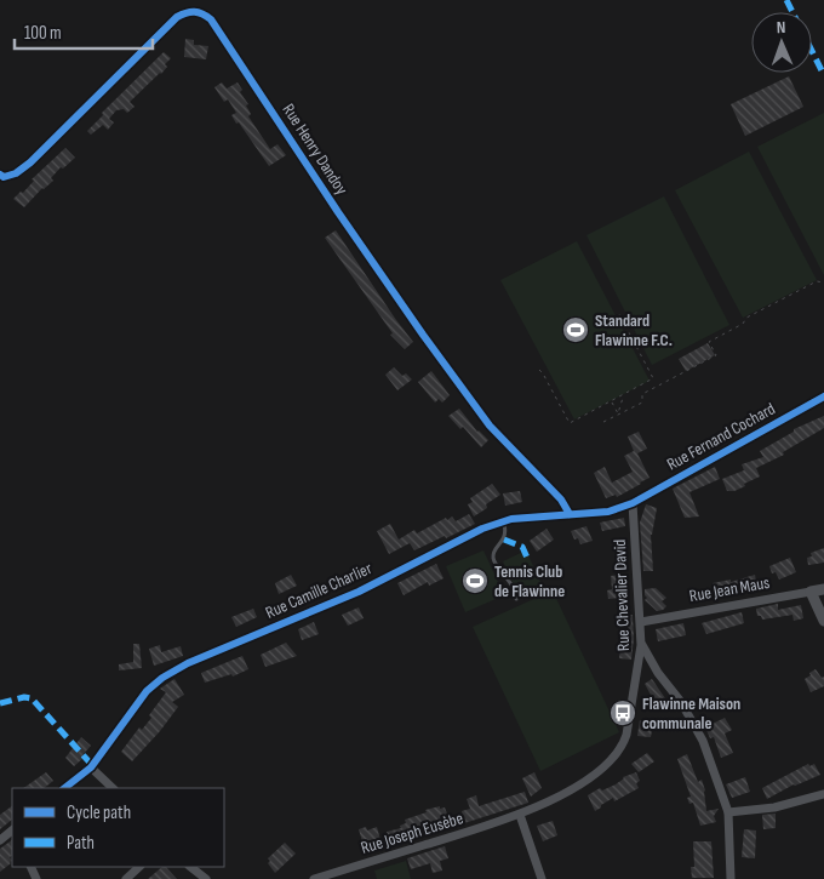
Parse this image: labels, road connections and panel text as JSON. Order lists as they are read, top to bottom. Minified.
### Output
{"streets":{"street":["Rue Henry Dandoy","Rue Fernand Cochard","Rue Jean Maus","Rue Camille Charlier","Rue Chevalier David","Rue Joseph Eusèbe"]},"crossings":[["Rue Henry Dandoy","Rue Camille Charlier"],["Rue Fernand Cochard","Rue Camille Charlier"],["Rue Fernand Cochard","Rue Chevalier David"],["Rue Jean Maus","Rue Chevalier David"],["Rue Camille Charlier","Rue Chevalier David"],["Rue Chevalier David","Rue Joseph Eusèbe"]],"places":{"sports":["Standard Flawinne F.C.","Tennis Club de Flawinne"],"bus stop":["Flawinne Maison communale"]},"legend":["Cycle path","Path"],"scale_bar":"100 m","north":"top"}
